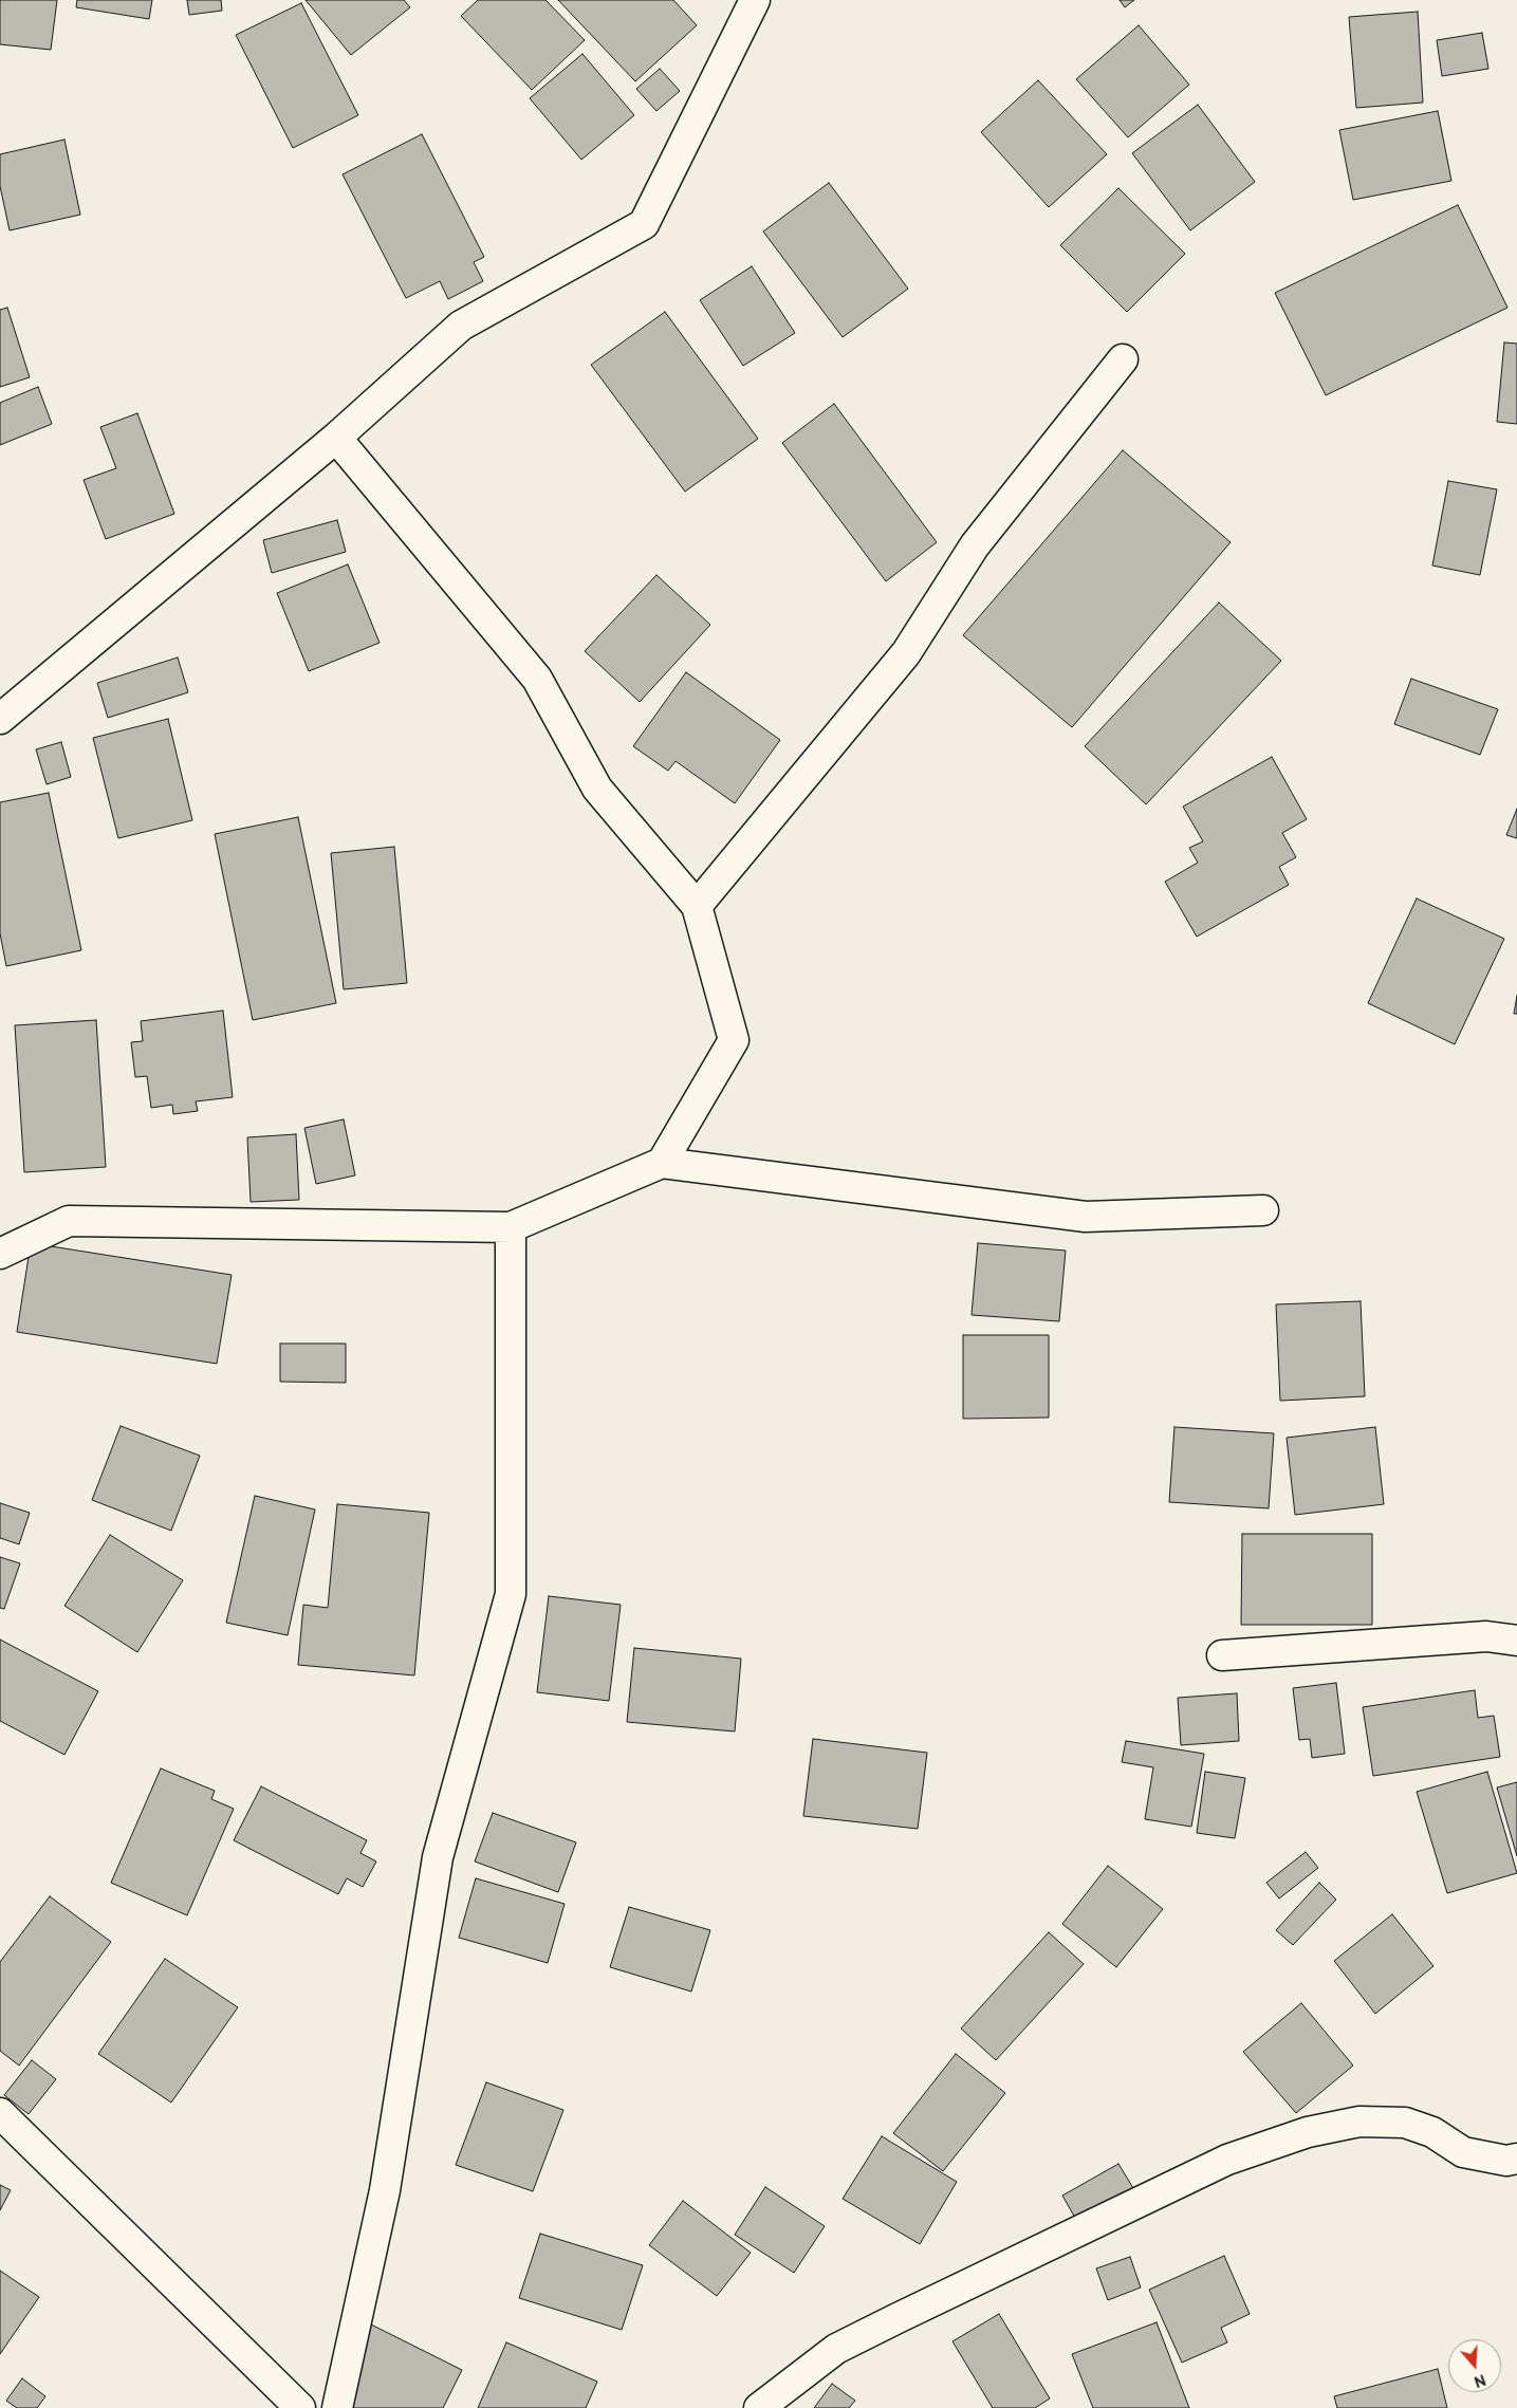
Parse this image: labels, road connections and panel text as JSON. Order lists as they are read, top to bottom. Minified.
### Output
{"north":"bottom"}
